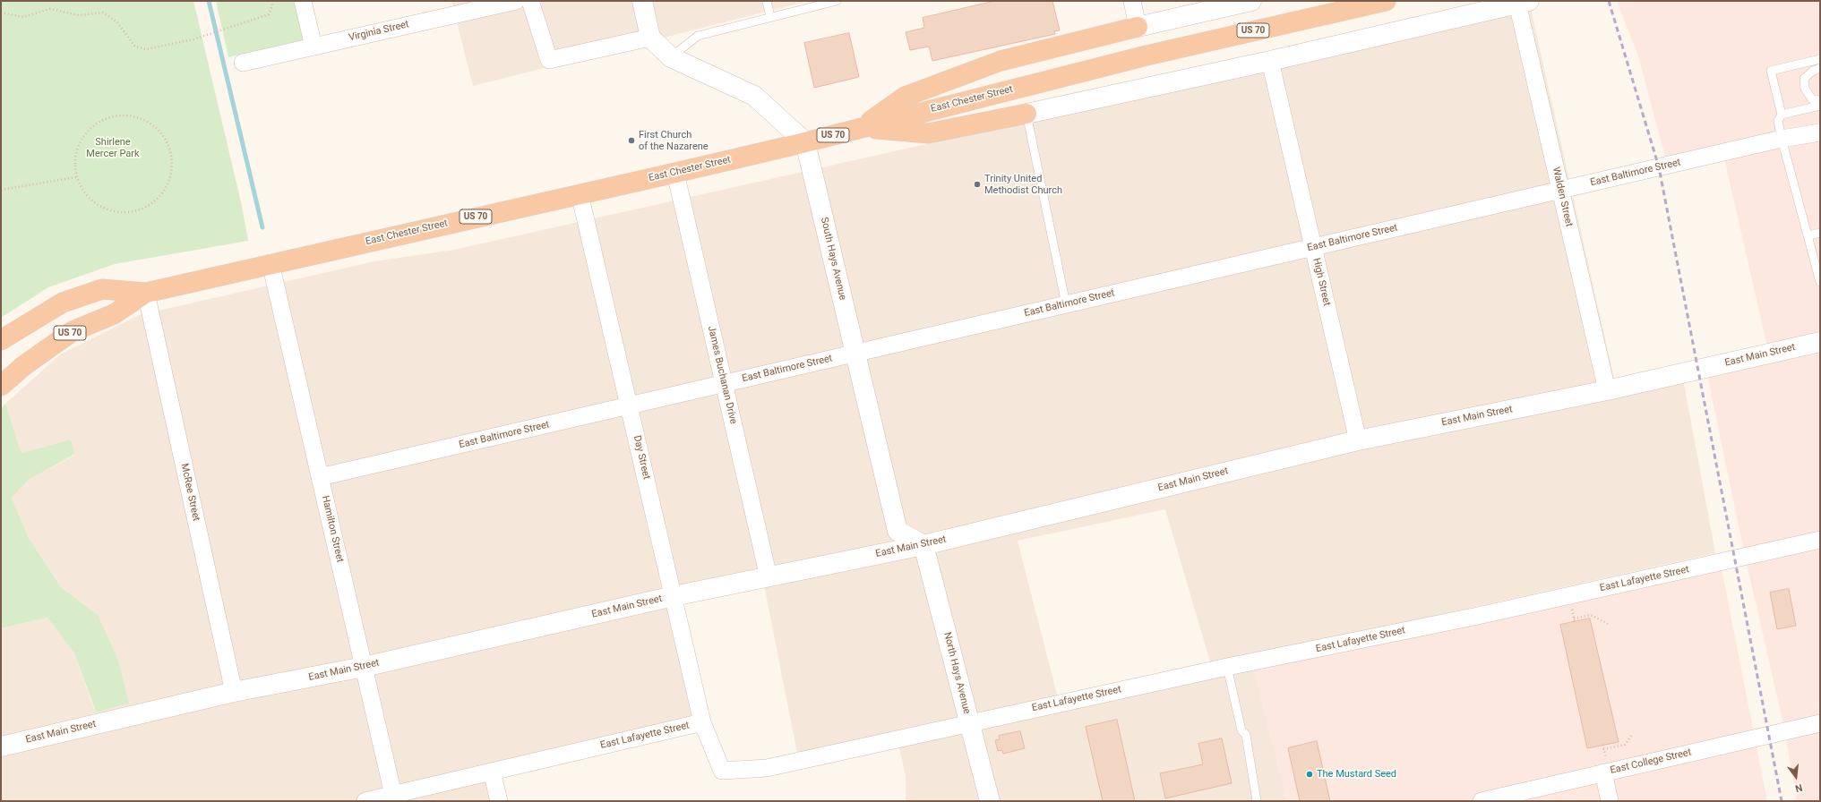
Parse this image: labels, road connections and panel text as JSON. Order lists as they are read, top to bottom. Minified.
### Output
{"streets":{"highway":["US 70","East Chester Street"],"main road":["South Hays Avenue","East Main Street","North Hays Avenue"],"street":["Virginia Street","East Baltimore Street","Walden Street","High Street","James Buchanan Drive","Day Street","McRee Street","Hamilton Street","East Lafayette Street","East College Street"]},"crossings":[["US 70","East Chester Street"],["US 70","McRee Street"],["East Chester Street","South Hays Avenue"],["East Chester Street","James Buchanan Drive"],["East Chester Street","Day Street"],["East Chester Street","McRee Street"],["East Chester Street","Hamilton Street"],["East Baltimore Street","Walden Street"],["East Baltimore Street","South Hays Avenue"],["East Baltimore Street","High Street"],["East Baltimore Street","James Buchanan Drive"],["East Baltimore Street","Day Street"],["East Baltimore Street","Hamilton Street"],["Walden Street","East Main Street"],["South Hays Avenue","East Main Street"],["South Hays Avenue","North Hays Avenue"],["High Street","East Main Street"],["East Main Street","James Buchanan Drive"],["East Main Street","Day Street"],["East Main Street","McRee Street"],["East Main Street","Hamilton Street"],["East Main Street","North Hays Avenue"],["Day Street","East Lafayette Street"],["Hamilton Street","East Lafayette Street"],["East Lafayette Street","North Hays Avenue"]],"parks":["Shirlene Mercer Park"],"places":["First Church of the Nazarene","Trinity United Methodist Church","The Mustard Seed"],"north":"bottom"}
